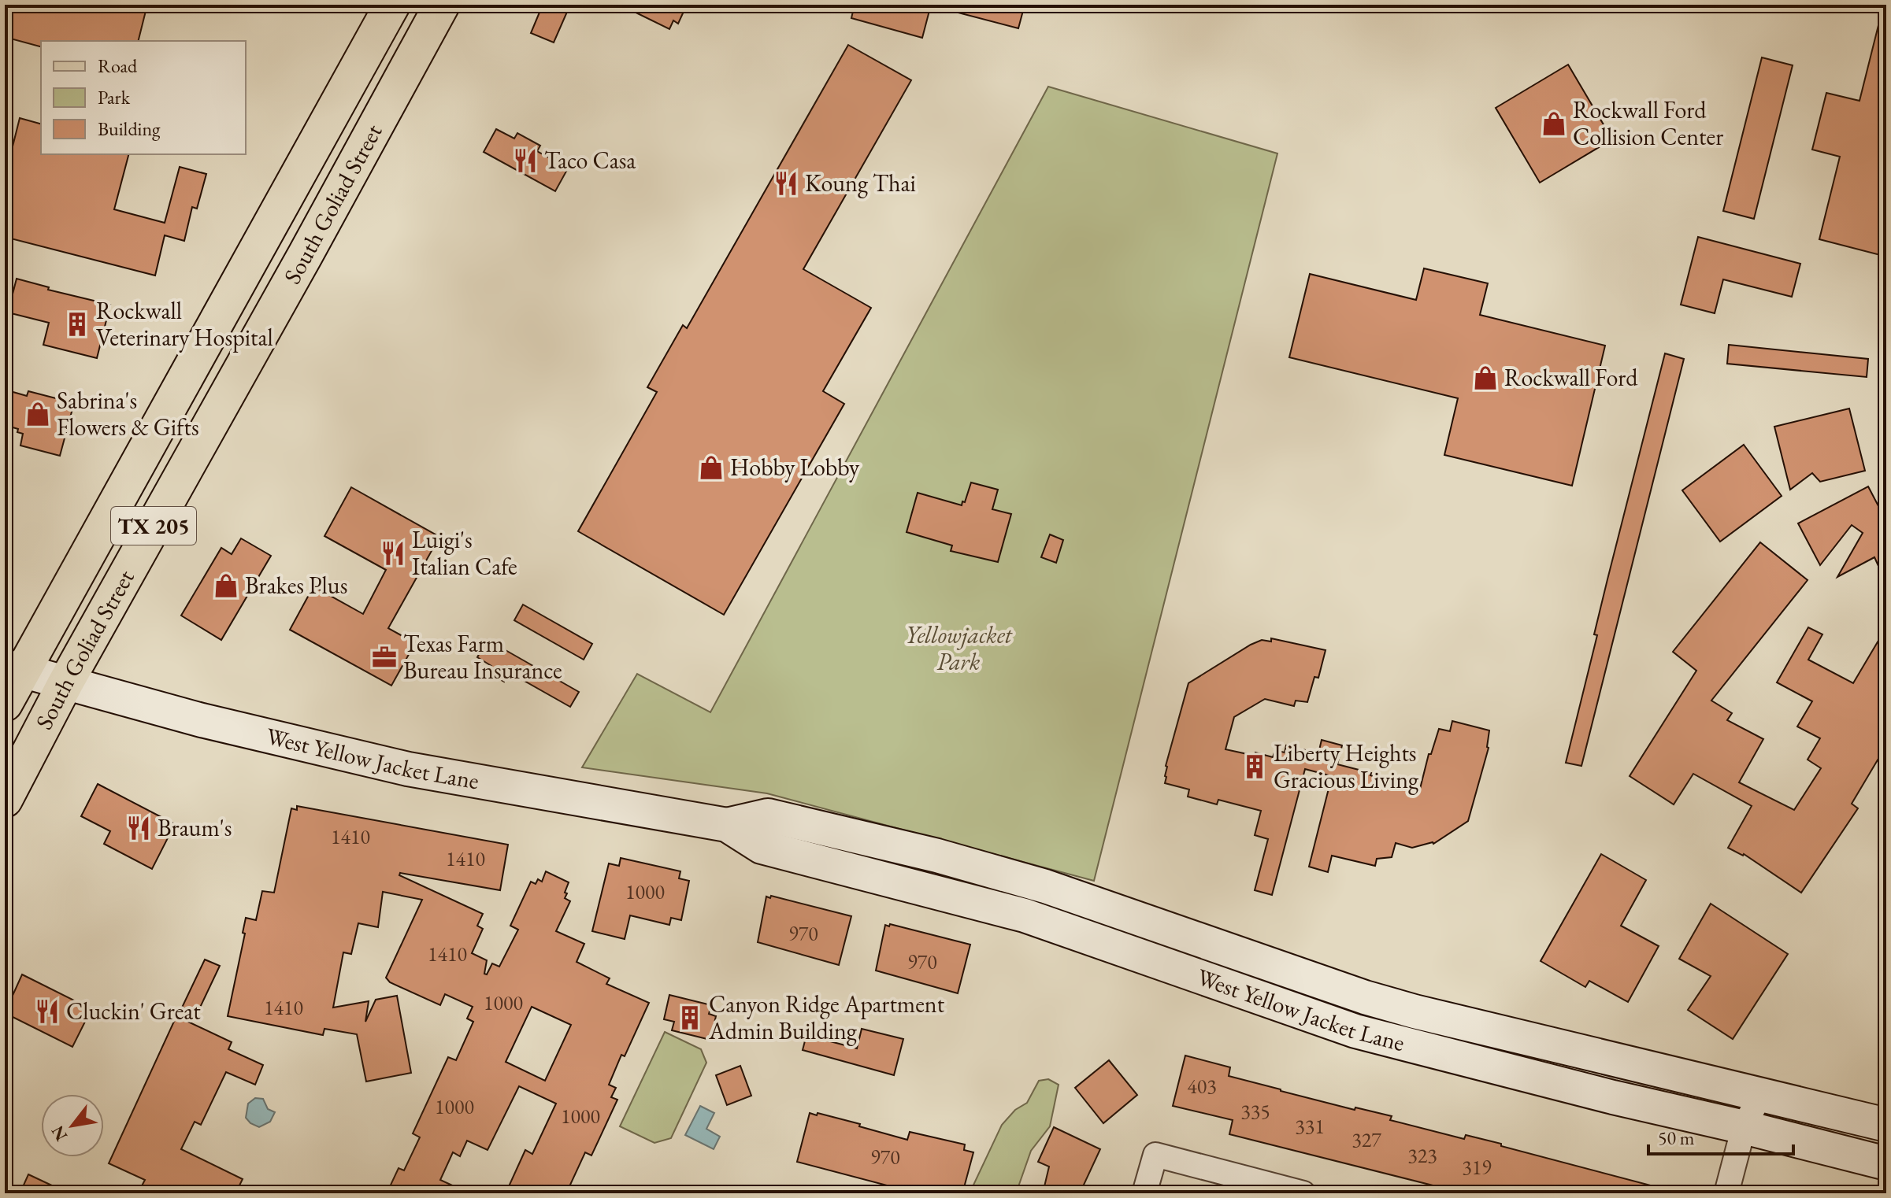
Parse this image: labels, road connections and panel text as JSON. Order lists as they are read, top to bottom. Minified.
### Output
{"streets":{"main road":["South Goliad Street","TX 205"],"street":["West Yellow Jacket Lane"]},"crossings":[["South Goliad Street","West Yellow Jacket Lane"]],"parks":["Yellowjacket Park"],"places":{"shop":["Rockwall Ford Collision Center","Rockwall Ford","Sabrina's Flowers & Gifts","Hobby Lobby","Brakes Plus"],"restaurant":["Taco Casa","Koung Thai","Luigi's Italian Cafe","Braum's","Cluckin' Great"],"building":["Rockwall Veterinary Hospital","Liberty Heights Gracious Living","Canyon Ridge Apartment Admin Building"],"office":["Texas Farm Bureau Insurance"]},"house_numbers":["1410","1410","1000","970","1410","970","1000","1410","403","1000","335","1000","331","327","323","970","319"],"legend":["Road","Park","Building"],"scale_bar":"50 m","north":"bottom left"}
